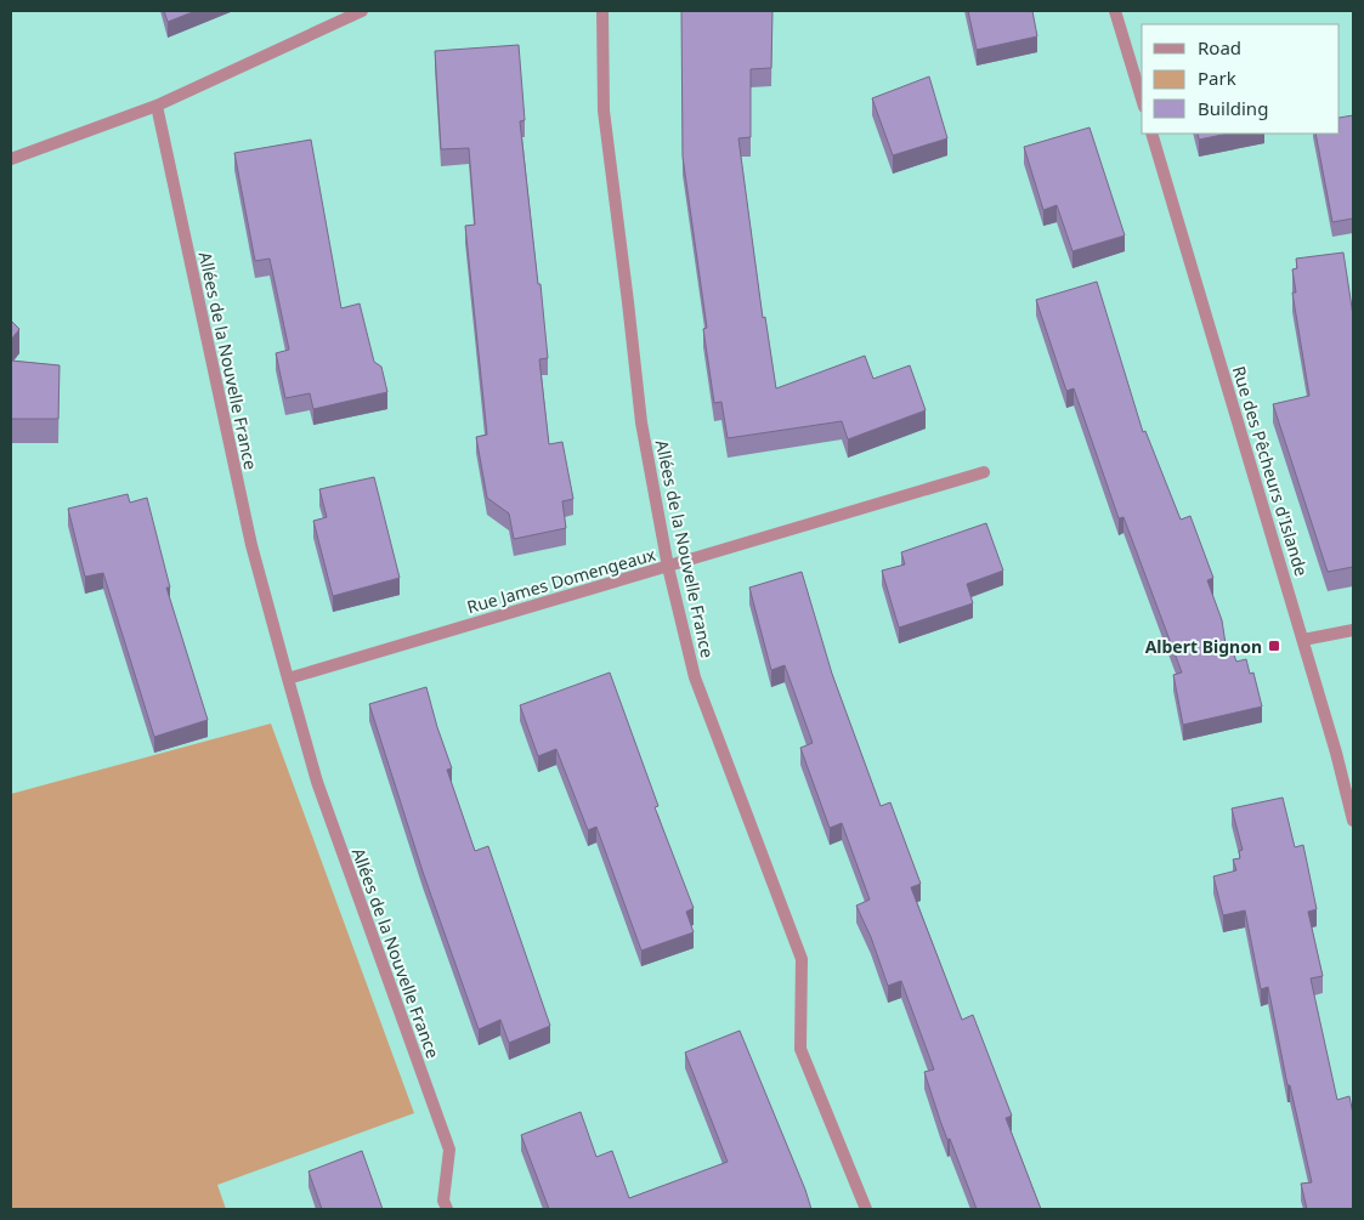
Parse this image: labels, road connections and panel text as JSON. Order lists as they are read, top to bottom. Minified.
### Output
{"streets":{"street":["Allées de la Nouvelle France","Rue des Pêcheurs d'Islande","Rue James Domengeaux"]},"crossings":[["Allées de la Nouvelle France","Rue James Domengeaux"]],"places":{"transit":["Albert Bignon"]},"legend":["Road","Park","Building"]}
